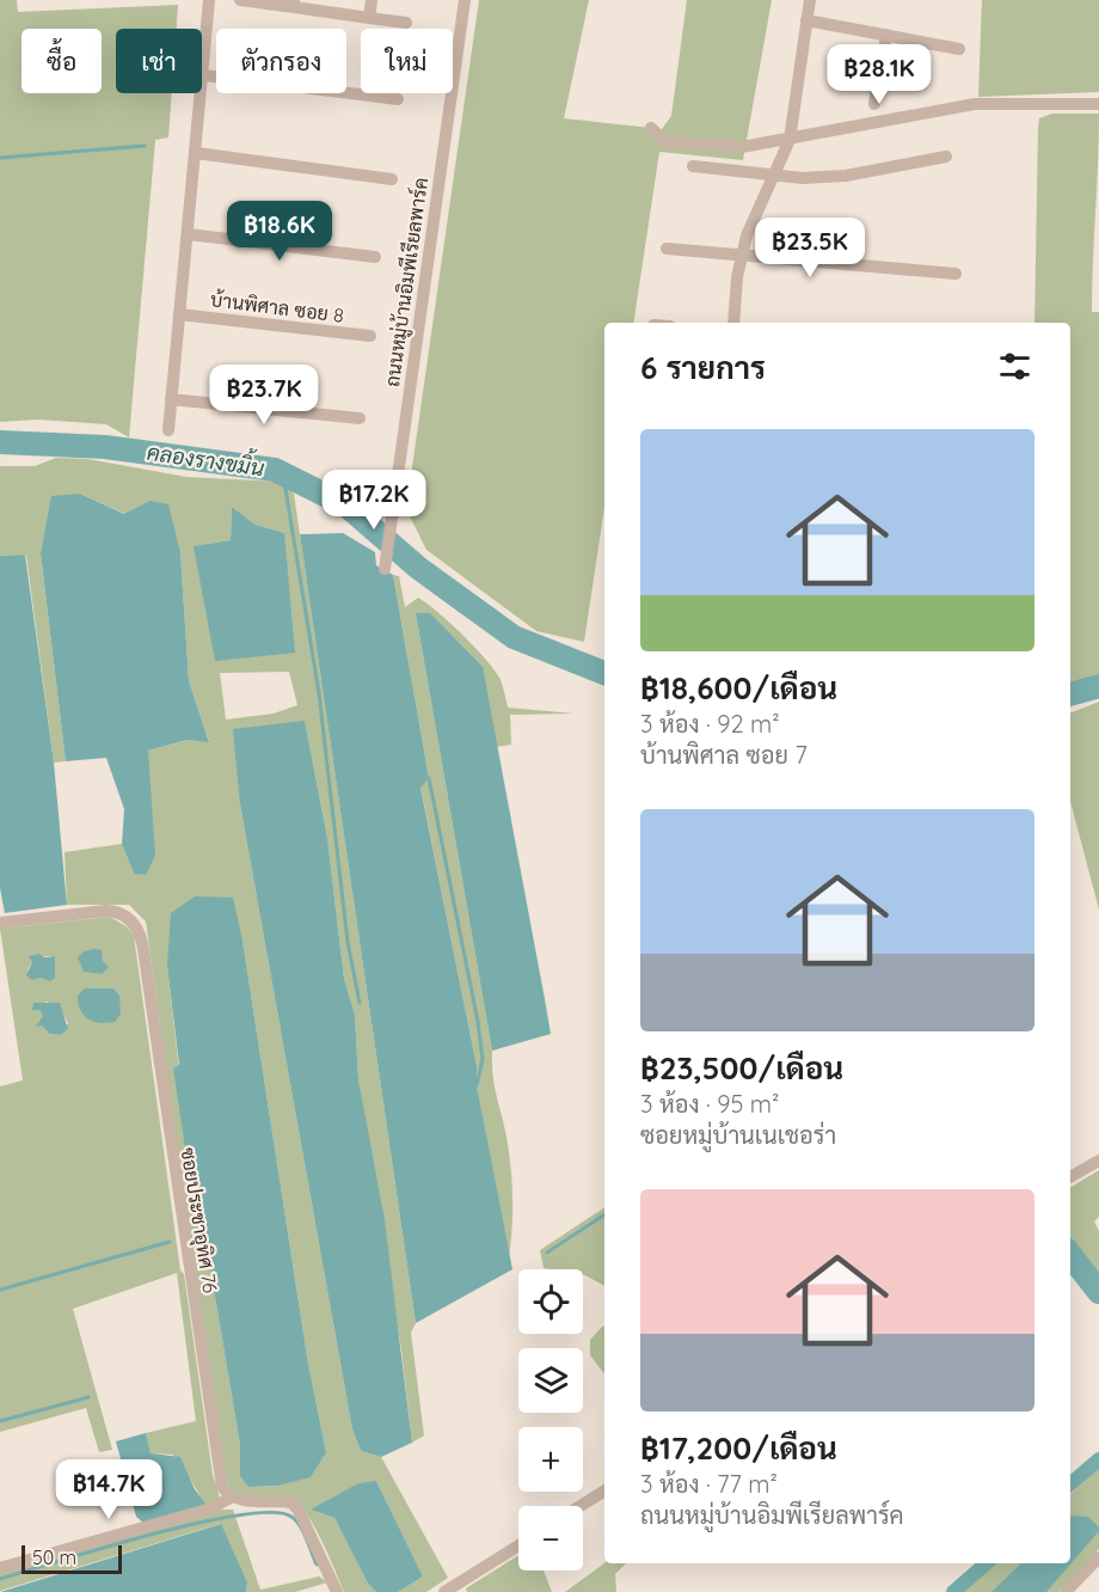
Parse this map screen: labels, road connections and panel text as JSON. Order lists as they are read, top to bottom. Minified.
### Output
{"streets":{"street":["ถนนหมู่บ้านอิมพีเรียลพาร์ค","บ้านพิศาล ซอย 8","ซอยประชาอุทิศ 76"]},"water":["คลองรางขมิ้น"],"scale_bar":"50 m","page":{"chip":["ซื้อ","เช่า","ตัวกรอง","ใหม่"],"price":["฿28.1K","฿18.6K","฿23.5K","฿23.7K","฿17.2K","฿14.7K"],"heading":"6 รายการ","list":[{"name":"฿18,600/เดือน","note":"3 ห้อง · 92 m² · บ้านพิศาล ซอย 7"},{"name":"฿23,500/เดือน","note":"3 ห้อง · 95 m² · ซอยหมู่บ้านเนเชอร่า"},{"name":"฿17,200/เดือน","note":"3 ห้อง · 77 m² · ถนนหมู่บ้านอิมพีเรียลพาร์ค"}],"map_buttons":["+","−"],"scale":"50 m"}}
